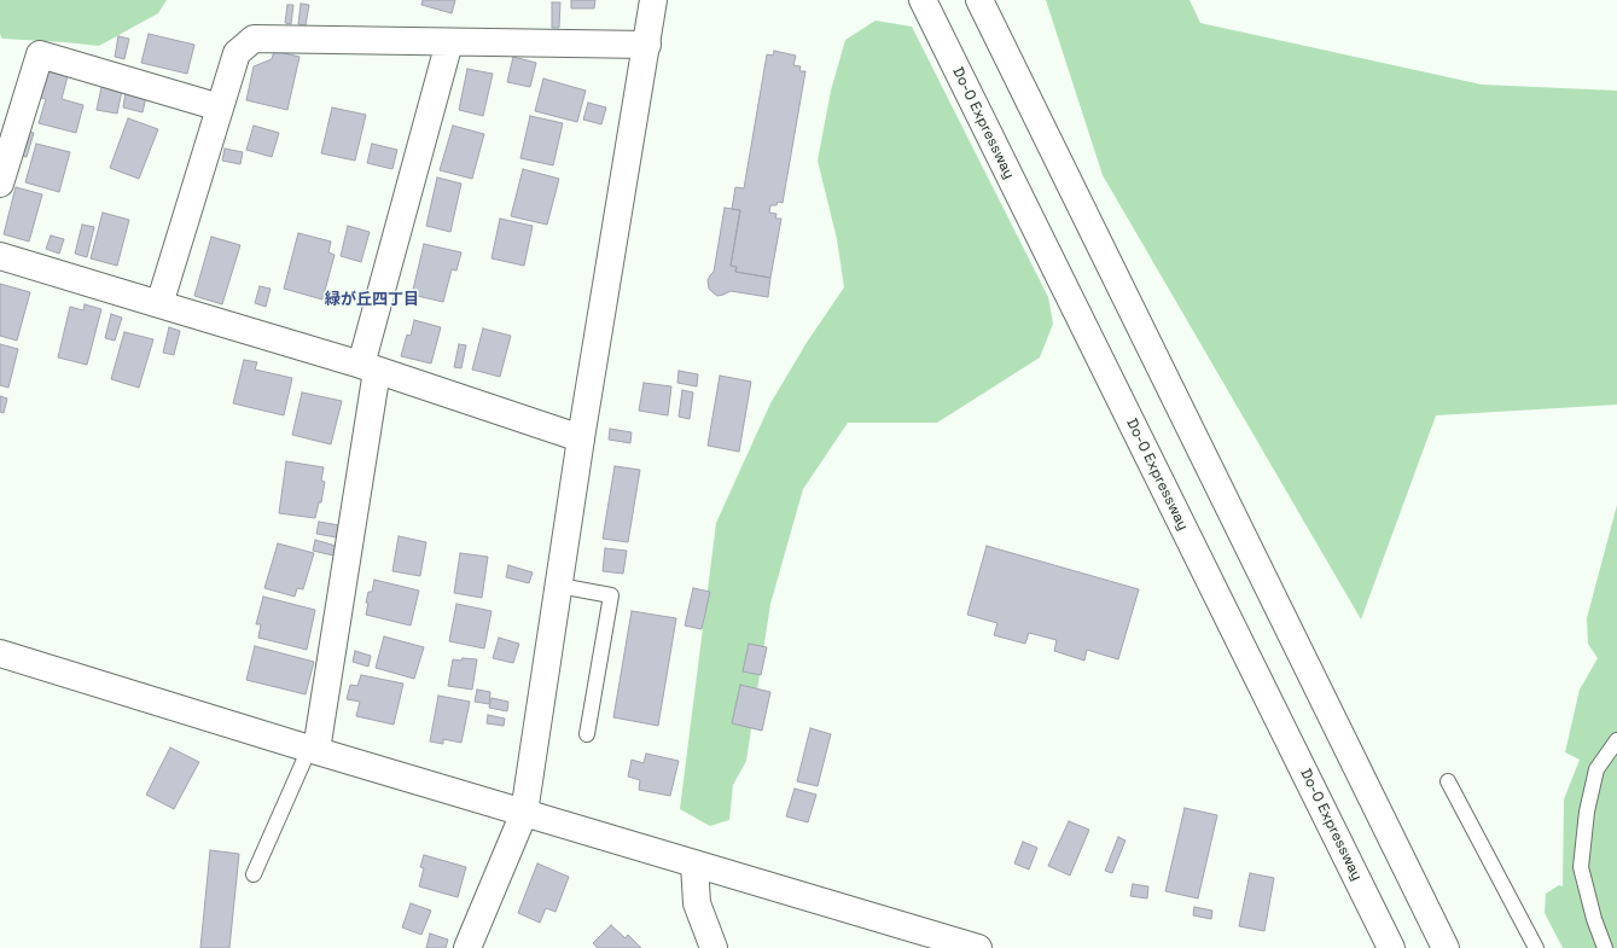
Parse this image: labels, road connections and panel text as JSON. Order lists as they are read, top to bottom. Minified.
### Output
{"streets":{"main road":["Do-O Expressway"]},"districts":["緑が丘四丁目"]}
